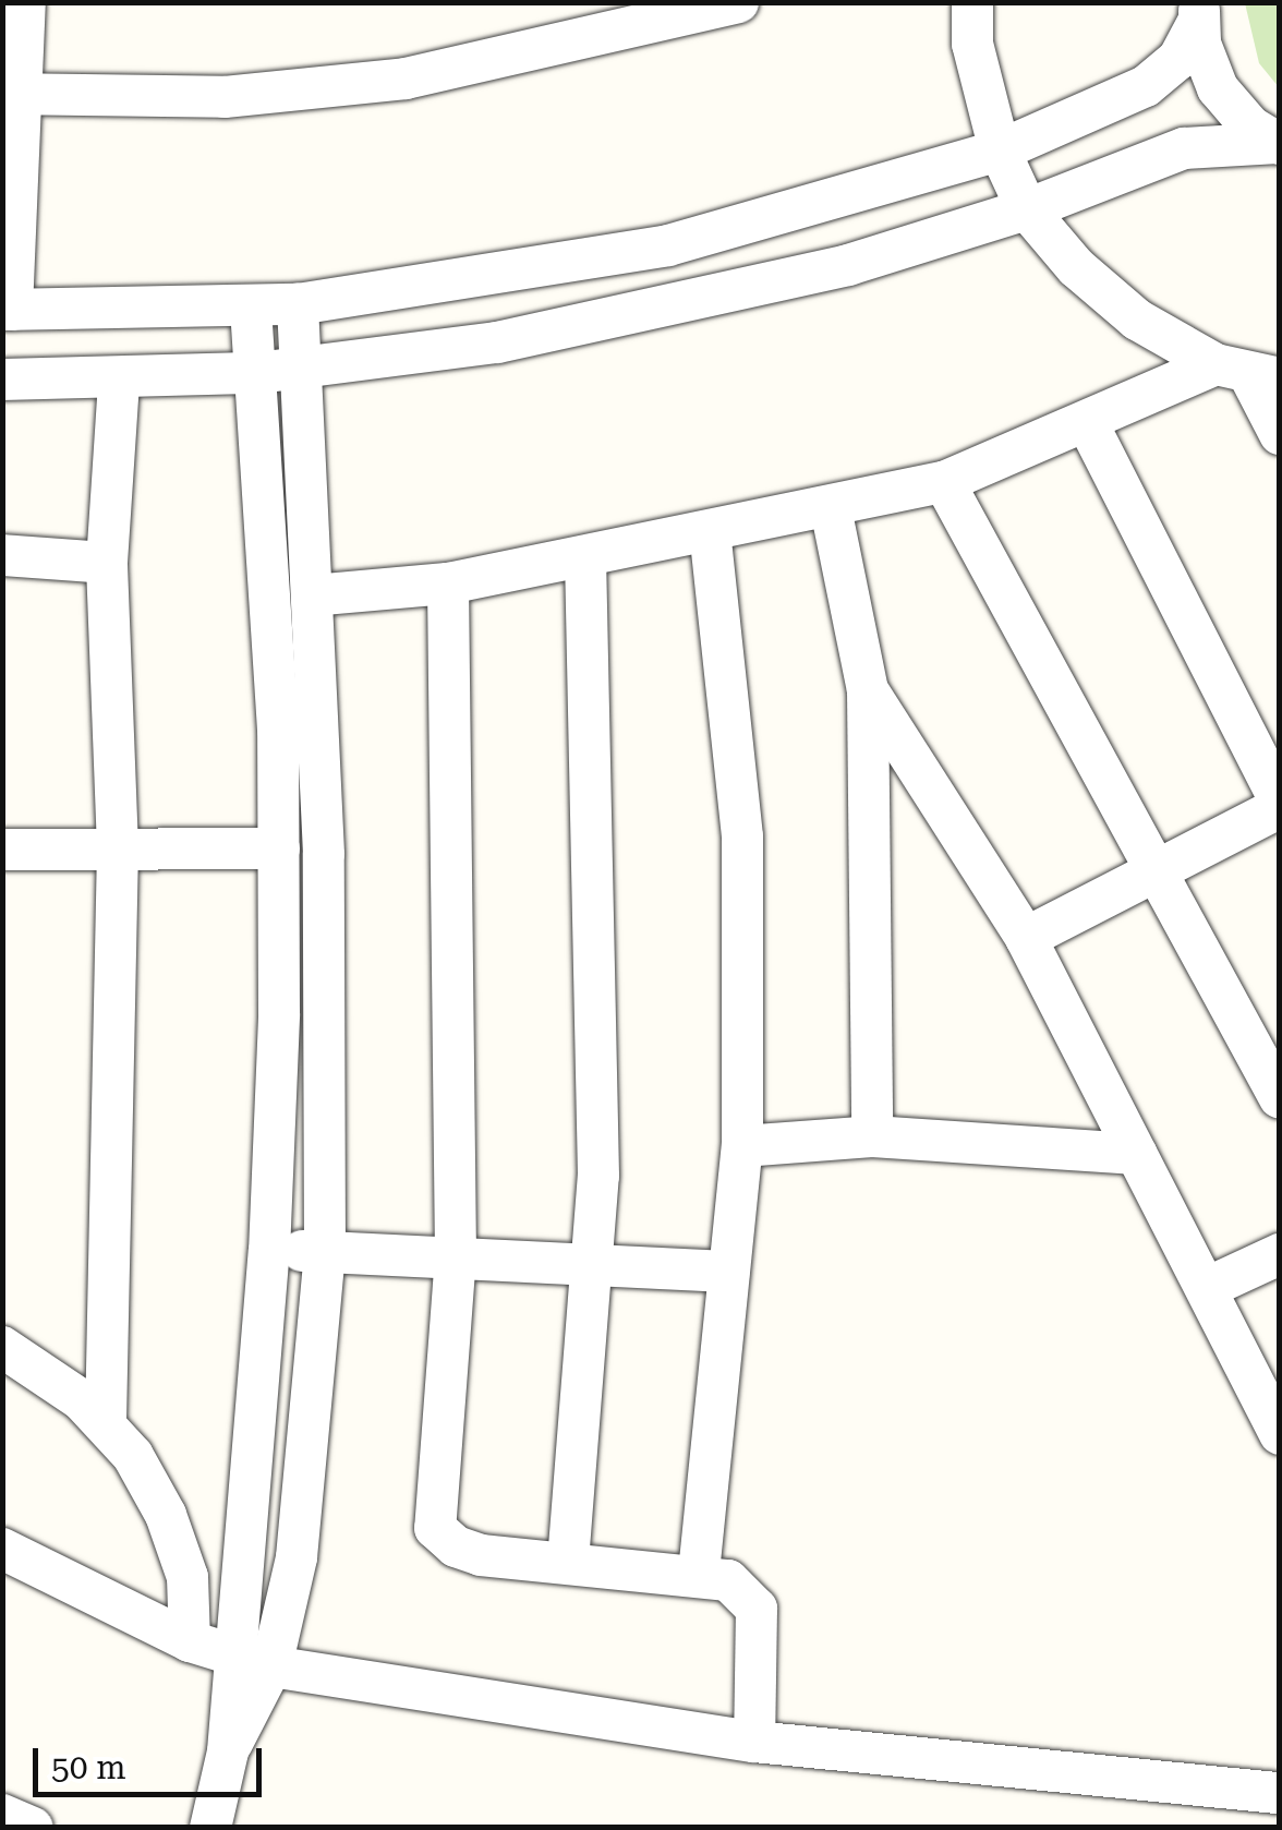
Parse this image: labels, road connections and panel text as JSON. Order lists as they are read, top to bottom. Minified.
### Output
{"scale_bar":"50 m"}
